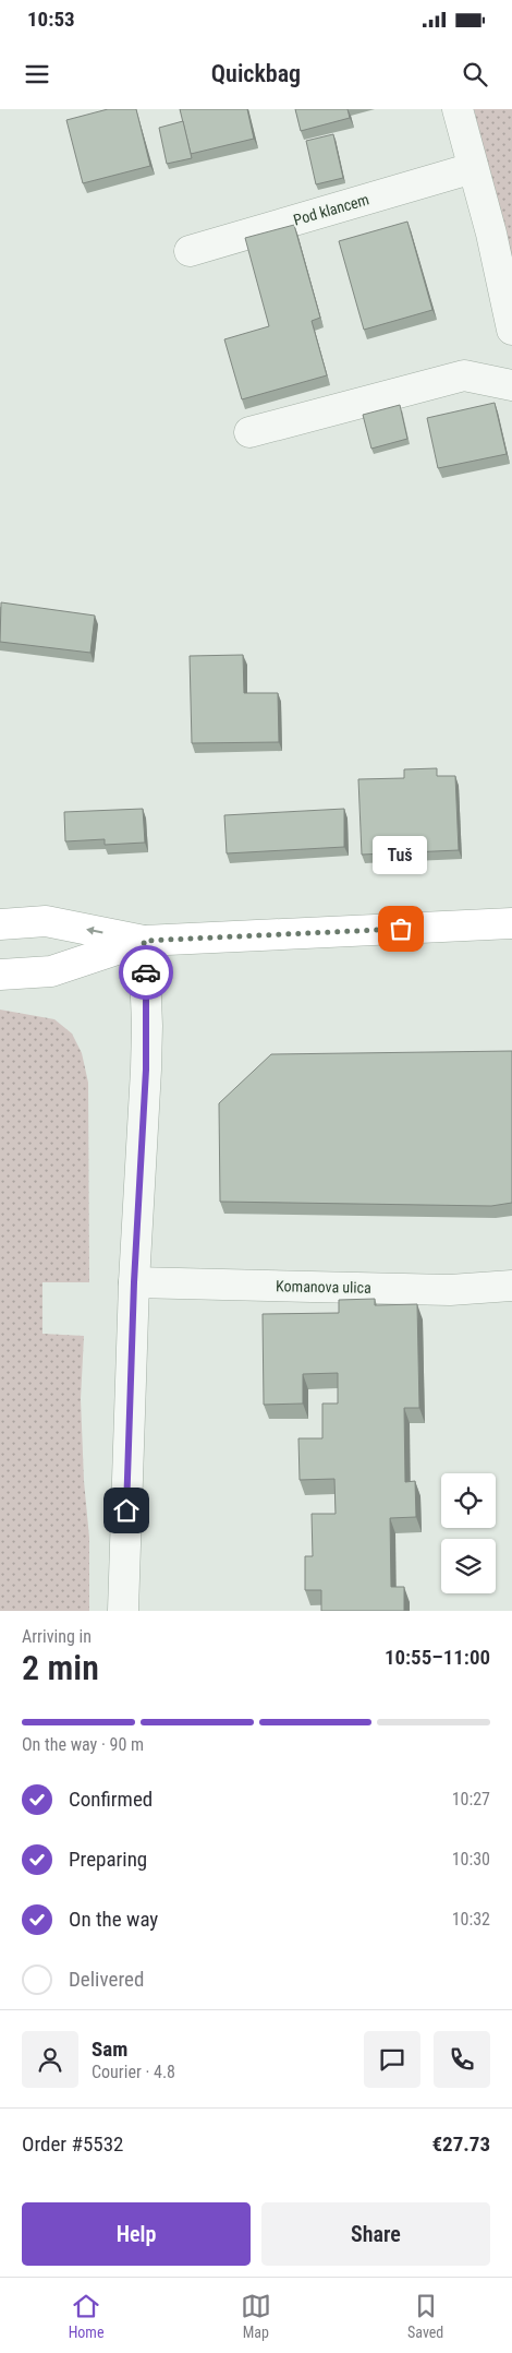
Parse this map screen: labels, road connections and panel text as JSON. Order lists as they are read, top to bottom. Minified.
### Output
{"streets":{"street":["Pod klancem","Komanova ulica"]},"places":["Tuš"],"page":{"status":"10:53","header":"Quickbag","bubble":"Tuš","heading":["2 min","Arriving in","10:55–11:00"],"panel":["Sam","Courier · 4.8","Order #5532","€27.73"],"bar":"On the way · 90 m","list":[["Confirmed","10:27"],["Preparing","10:30"],["On the way","10:32"],"Delivered"],"buttons":["Help","Share"],"tabs":["Home","Map","Saved"]}}
